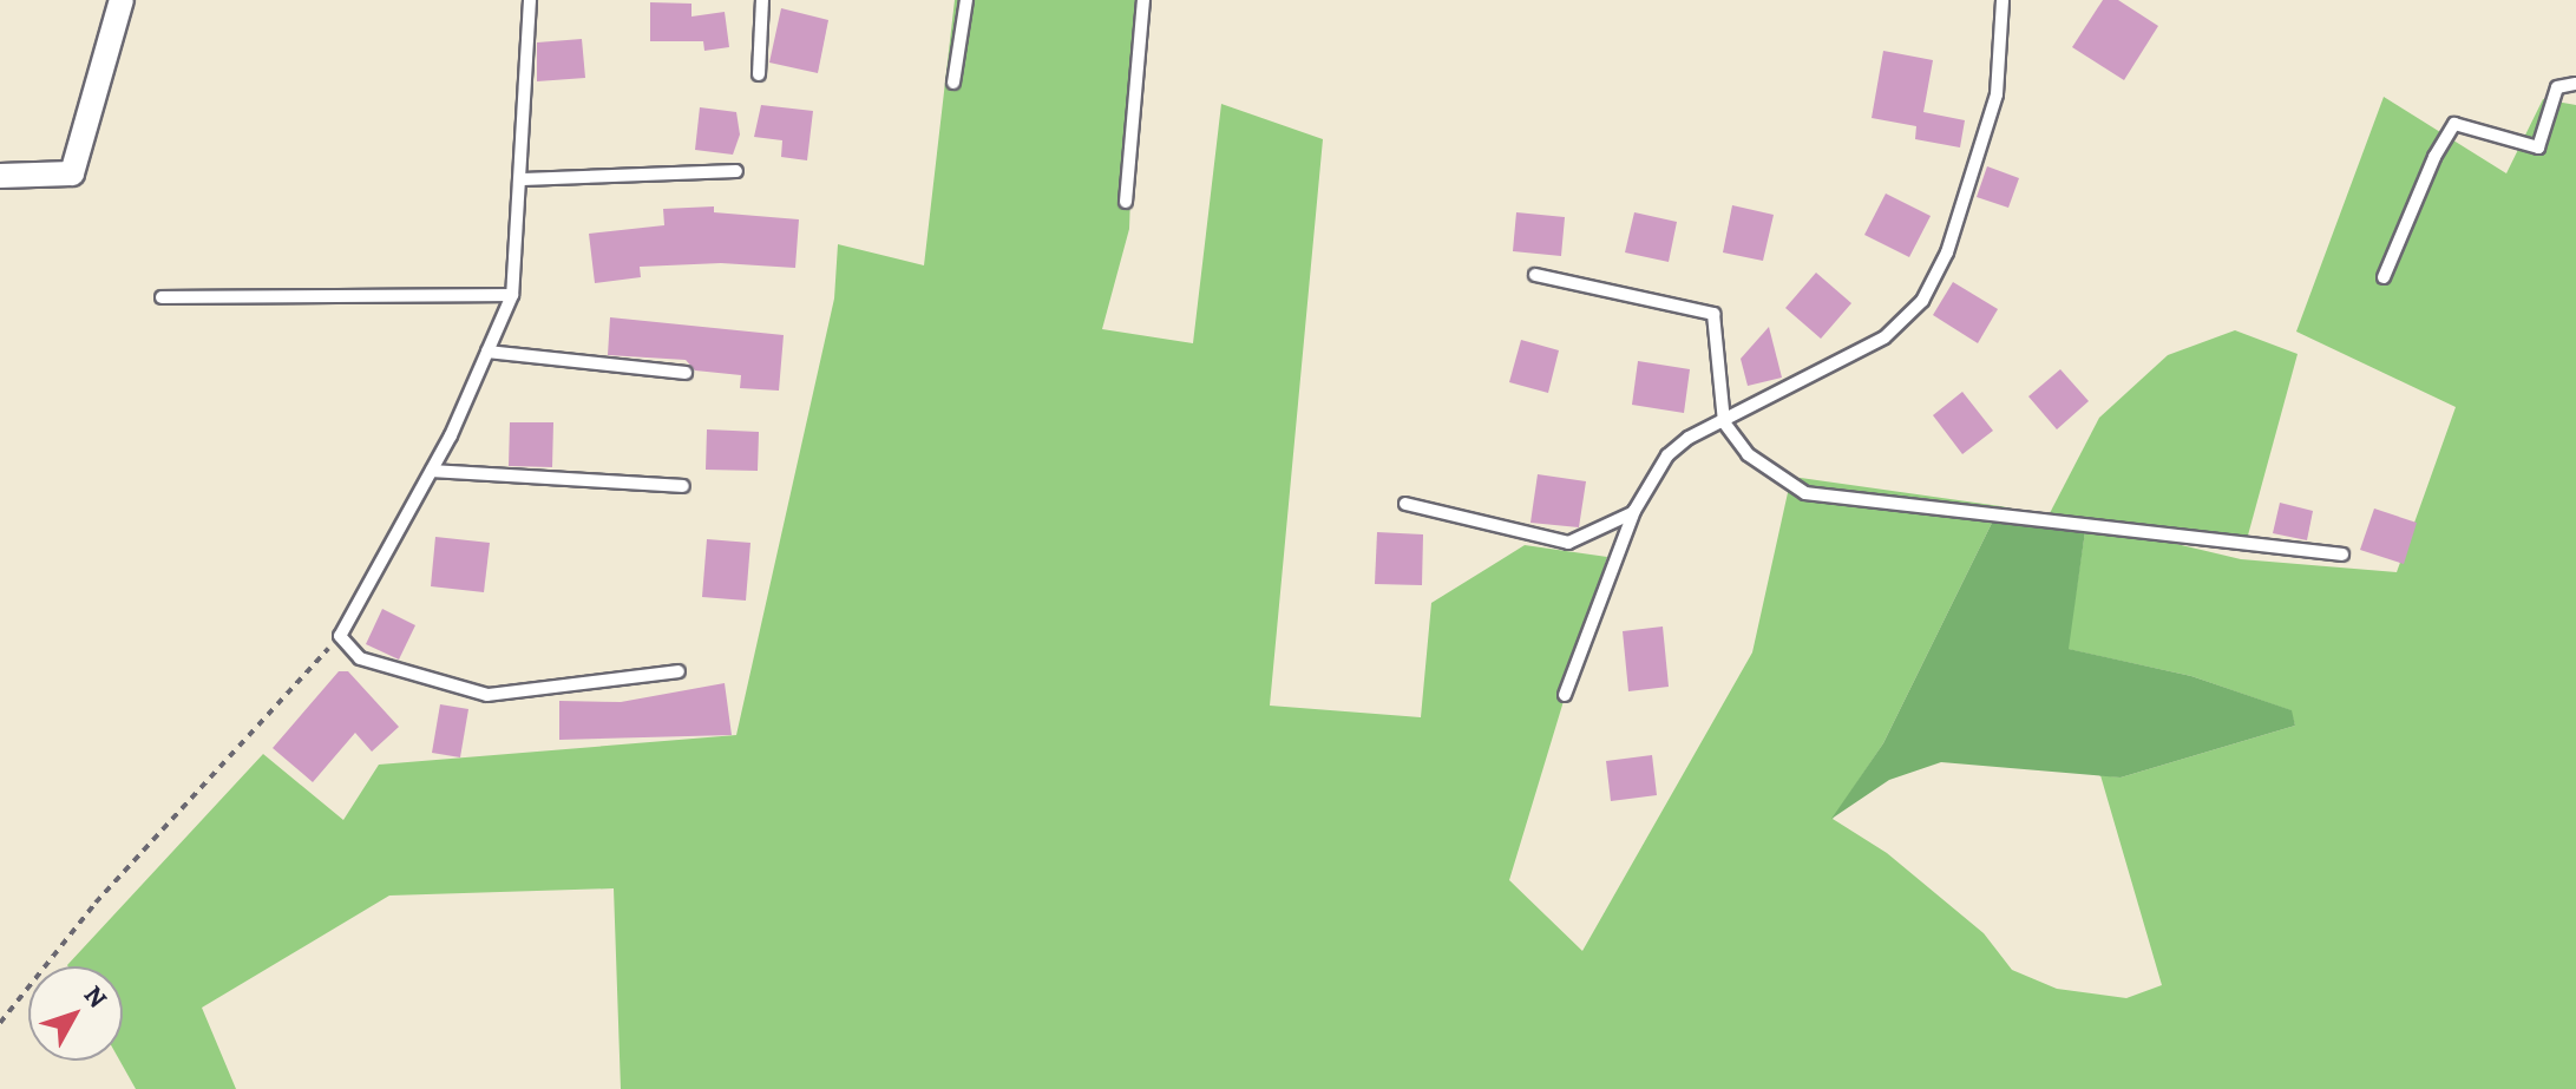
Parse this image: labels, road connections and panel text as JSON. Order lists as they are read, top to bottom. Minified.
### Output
{"north":"top right"}
